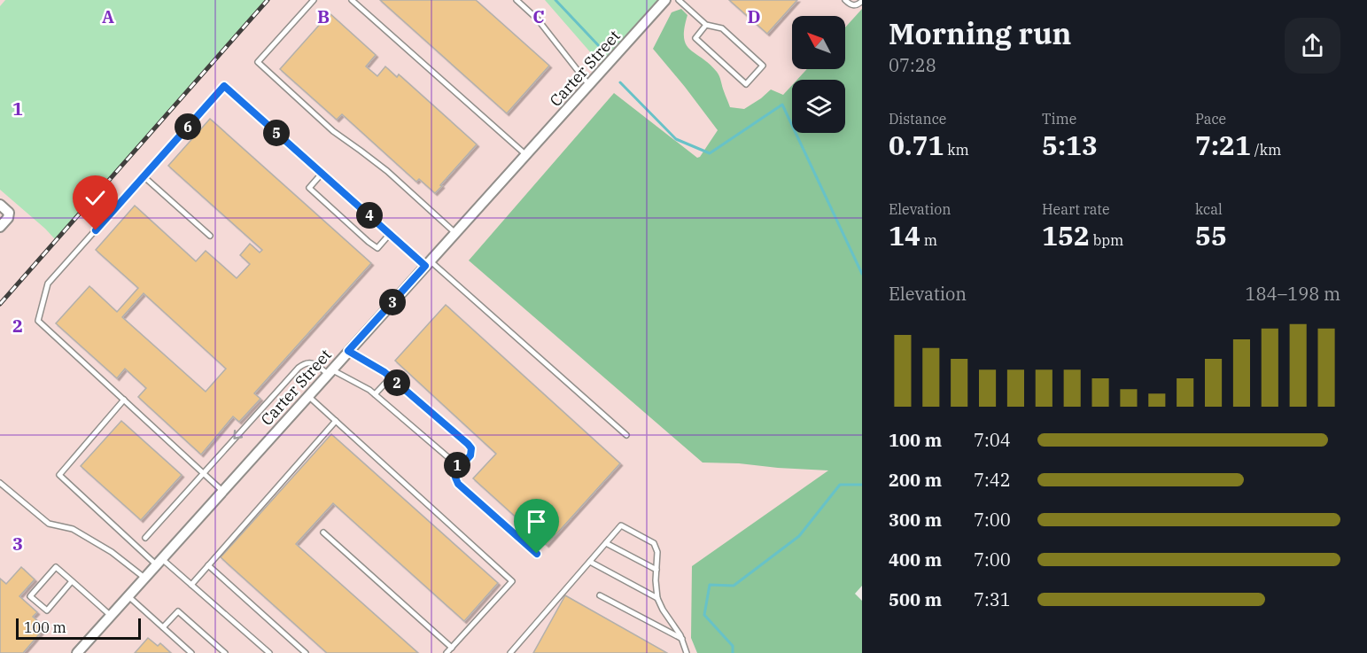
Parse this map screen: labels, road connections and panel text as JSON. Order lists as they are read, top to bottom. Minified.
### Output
{"streets":{"street":["Carter Street"]},"scale_bar":"100 m","north":"top left","page":{"heading":["Morning run","07:28"],"stats":[["Distance","0.71 km"],["Time","5:13"],["Pace","7:21 /km"],["Elevation","14 m"],["Heart rate","152 bpm"],["kcal","55"]],"pins":["6","5","4","3","2","1"],"chart":["Elevation","184–198 m"],"list":[{"name":"100 m","note":"7:04"},{"name":"200 m","note":"7:42"},{"name":"300 m","note":"7:00"},{"name":"400 m","note":"7:00"},{"name":"500 m","note":"7:31"}],"scale":"100 m"},"grid":{"columns":["A","B","C","D"],"rows":["1","2","3"]}}
